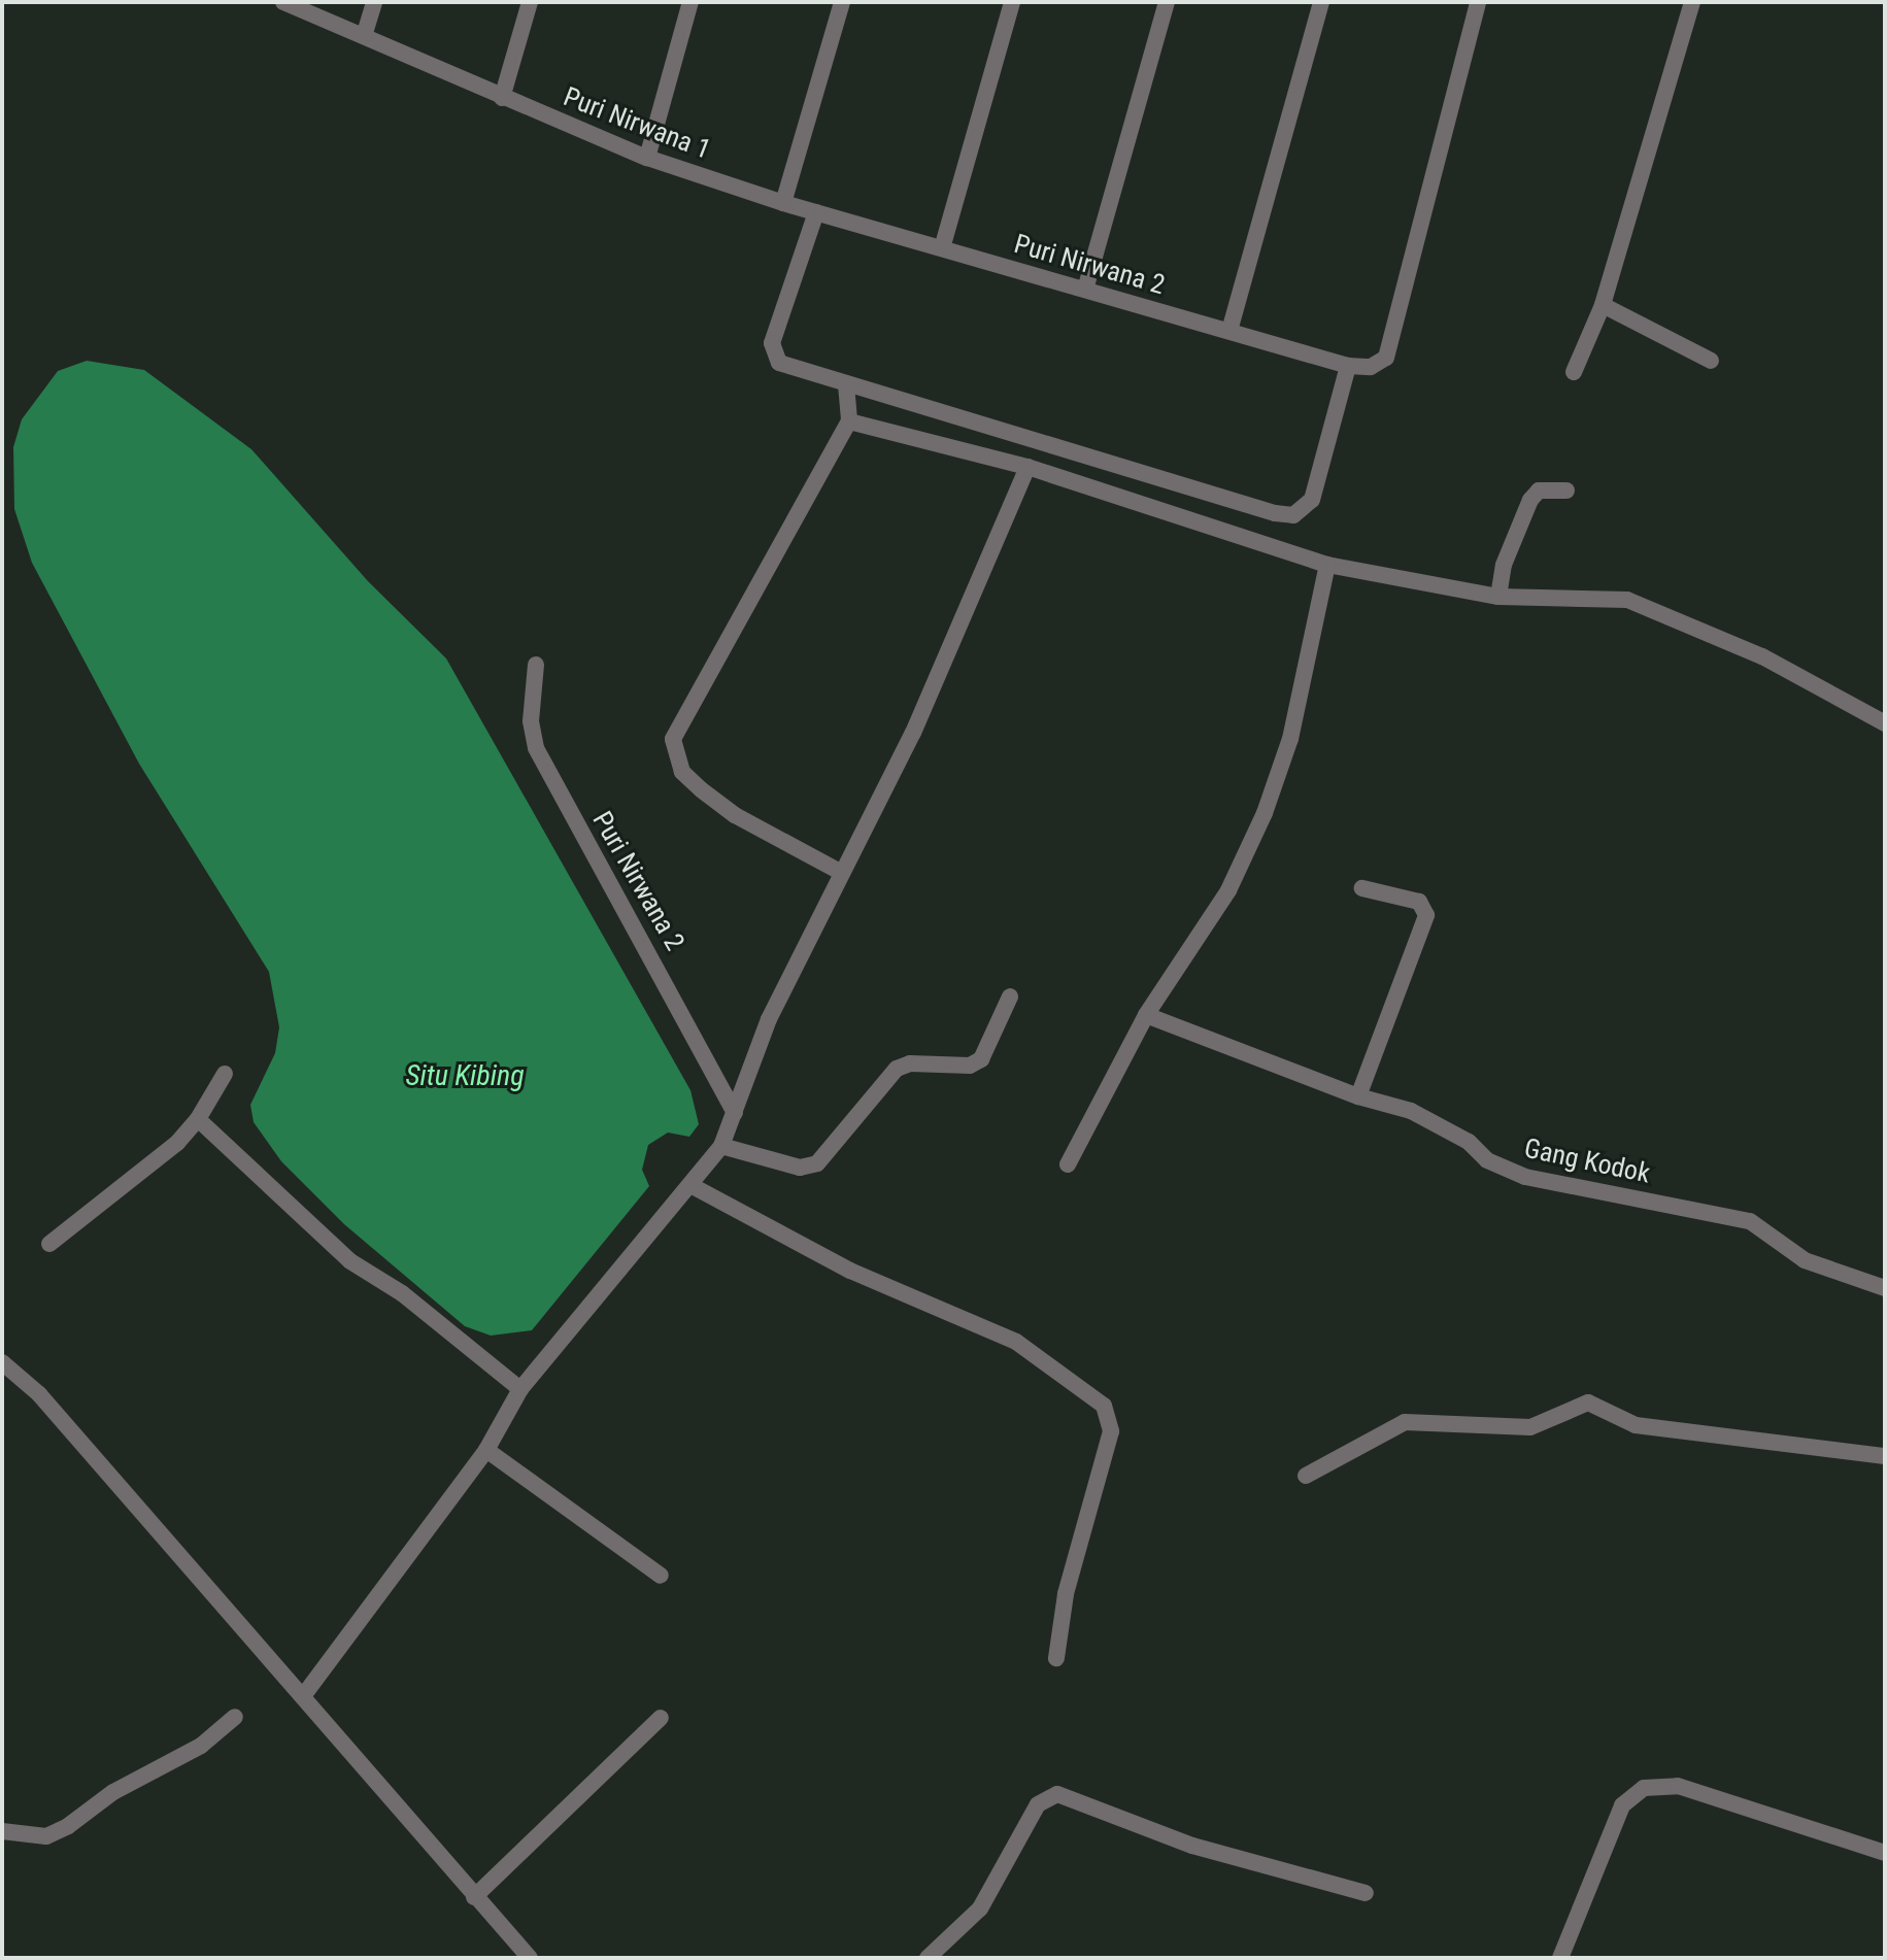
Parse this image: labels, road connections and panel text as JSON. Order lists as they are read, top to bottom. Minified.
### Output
{"streets":{"street":["Puri Nirwana 1","Puri Nirwana 2","Gang Kodok"]},"crossings":[["Puri Nirwana 1","Puri Nirwana 2"]],"water":["Situ Kibing"]}
